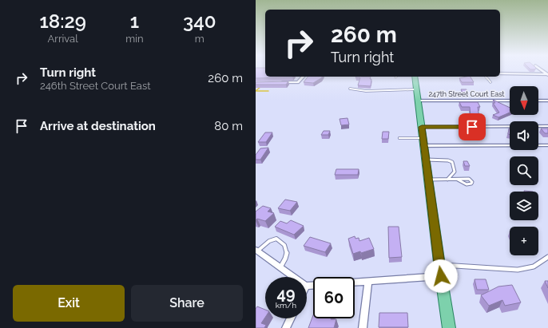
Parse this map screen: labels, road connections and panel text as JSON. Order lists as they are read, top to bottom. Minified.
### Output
{"streets":{"street":["247th Street Court East"]},"north":"bottom","page":{"eta":["18:29","Arrival","1","min","340","m"],"turn":["260 m","Turn right"],"list":[{"name":"Turn right","note":"246th Street Court East","value":"260 m"},{"name":"Arrive at destination","value":"80 m"}],"map_buttons":"+","speed":"49 km/h","limit":"60","buttons":["Exit","Share"]}}
